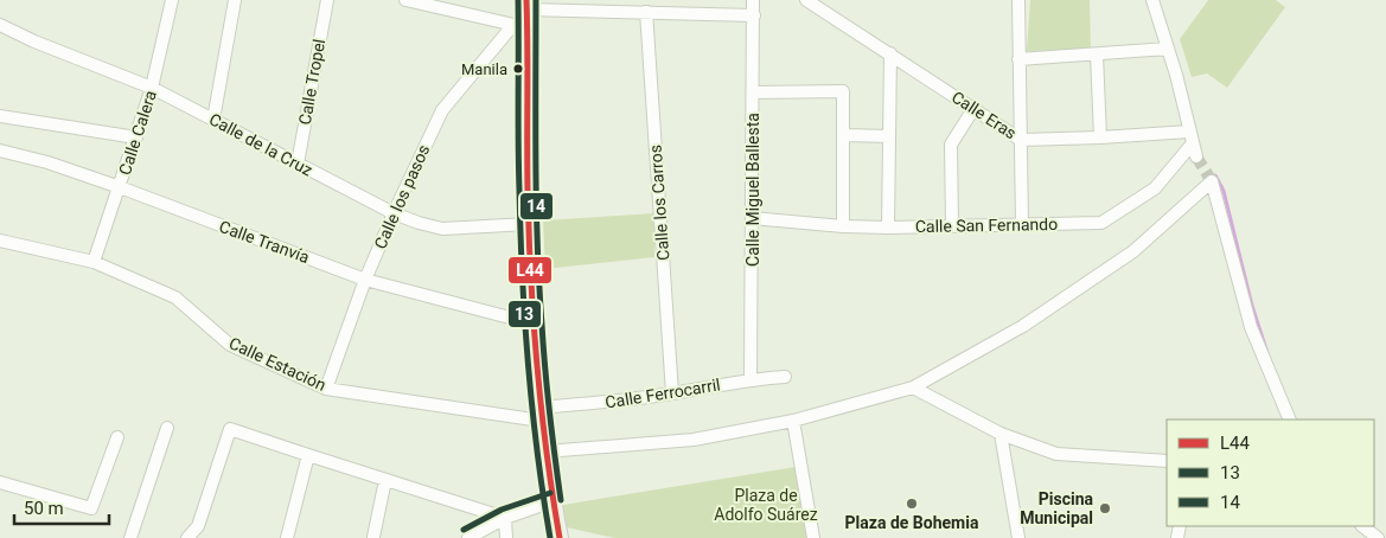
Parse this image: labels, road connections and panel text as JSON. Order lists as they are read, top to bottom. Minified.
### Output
{"streets":{"street":["Calle Tropel","Calle Eras","Calle Calera","Calle de la Cruz","Calle Miguel Ballesta","Calle los pasos","Calle los Carros","Calle San Fernando","Calle Tranvía","Calle Estación","Calle Ferrocarril"]},"crossings":[["Calle Tropel","Calle de la Cruz"],["Calle Eras","Calle San Fernando"],["Calle Calera","Calle de la Cruz"],["Calle Calera","Calle Tranvía"],["Calle Calera","Calle Estación"],["Calle de la Cruz","Calle los pasos"],["Calle Miguel Ballesta","Calle San Fernando"],["Calle Miguel Ballesta","Calle Ferrocarril"],["Calle los pasos","Calle Tranvía"],["Calle los pasos","Calle Estación"],["Calle los Carros","Calle Ferrocarril"],["Calle Estación","Calle Ferrocarril"]],"parks":["Plaza de Adolfo Suárez"],"places":["Manila","Plaza de Bohemia","Piscina Municipal"],"lines":["transit line L44","transit line 13","transit line 14"],"legend":["L44","13","14"],"scale_bar":"50 m"}
